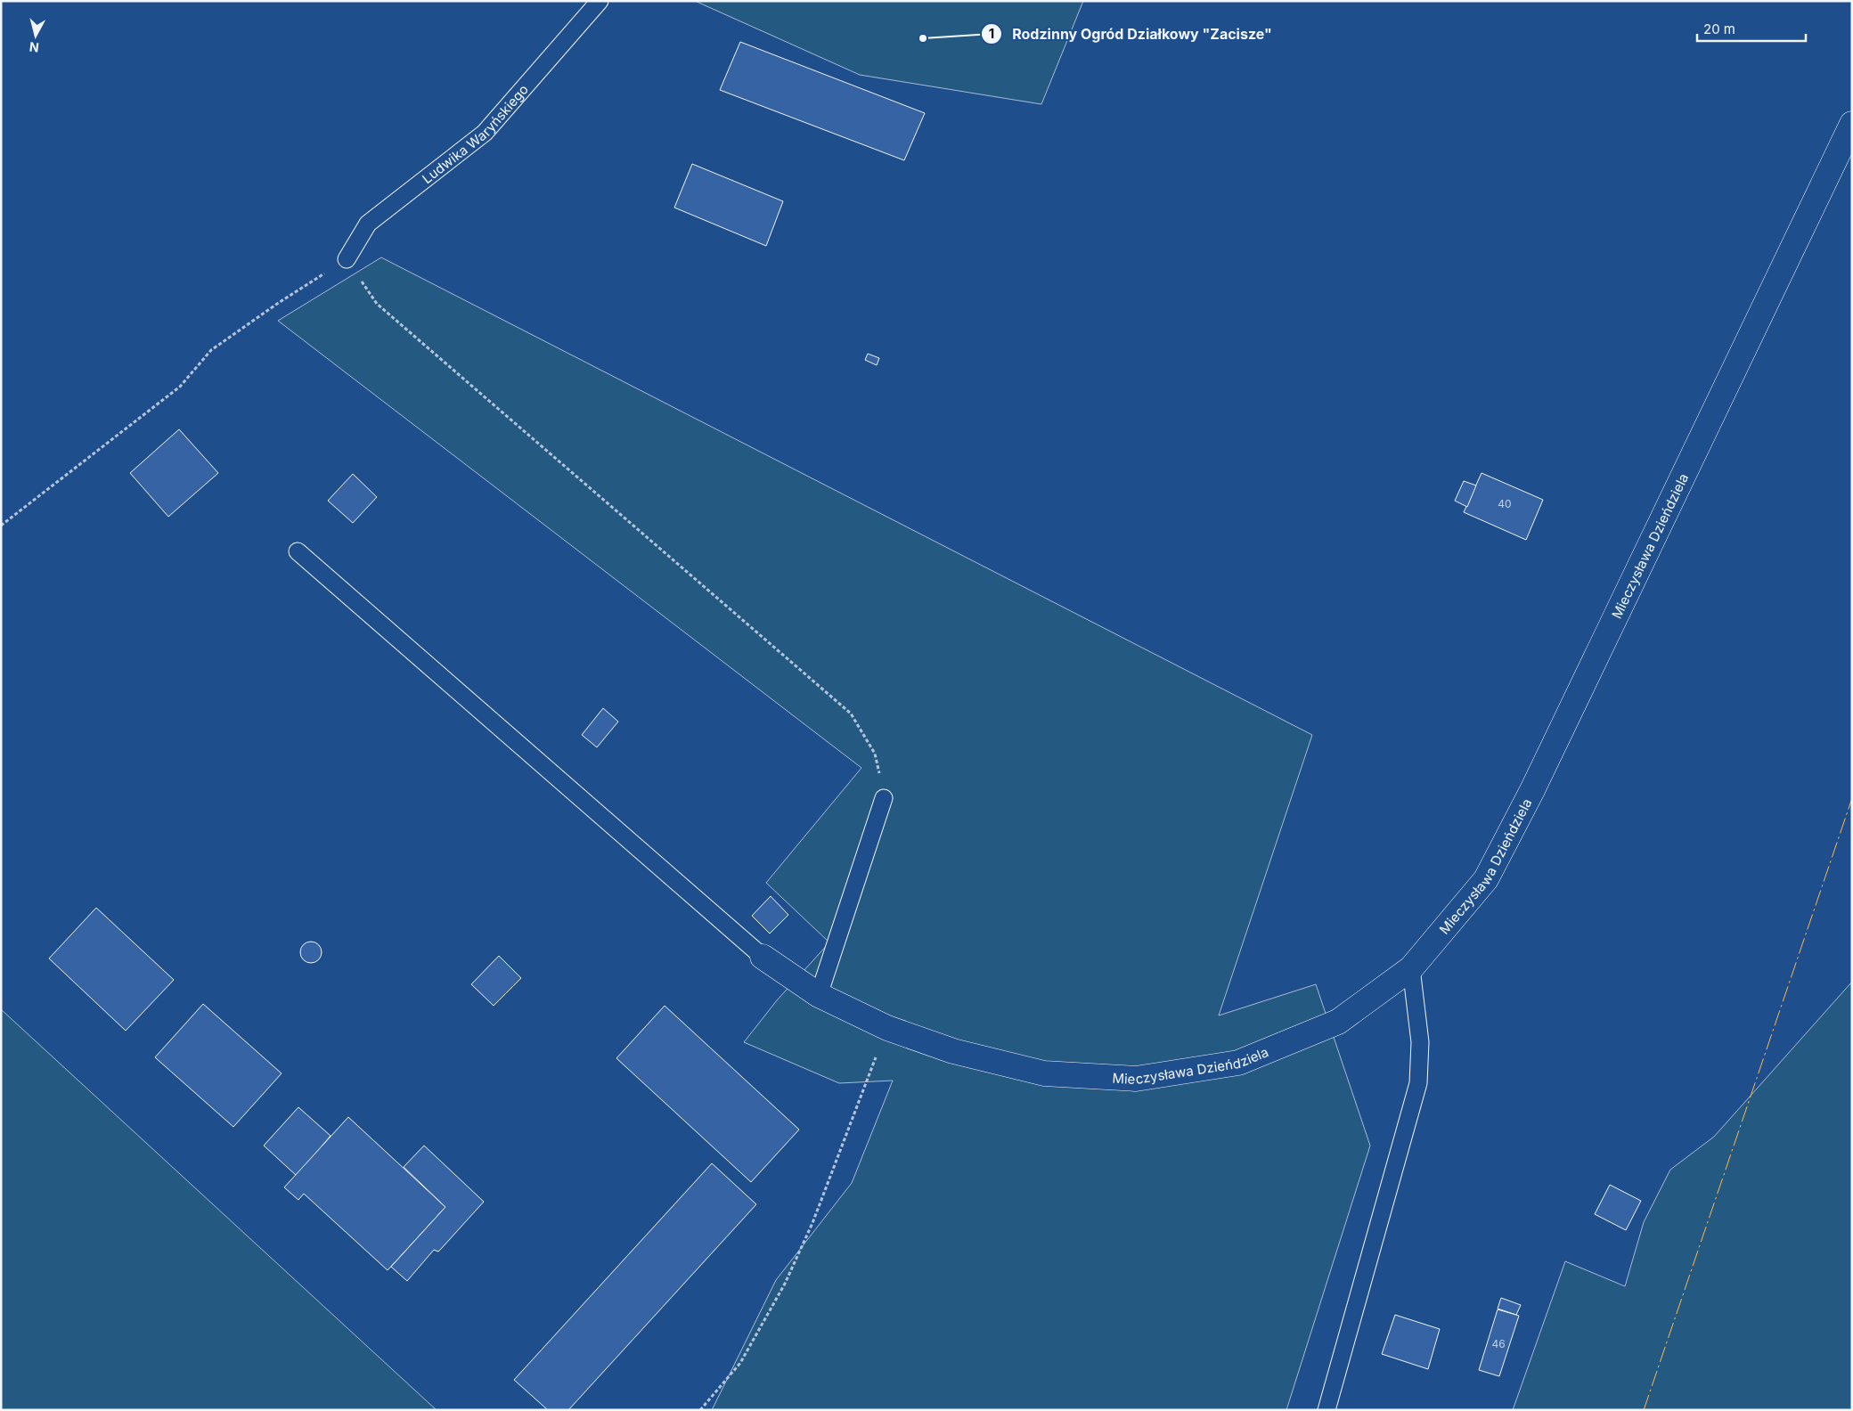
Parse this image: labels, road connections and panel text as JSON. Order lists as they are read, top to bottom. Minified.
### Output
{"streets":{"street":["Mieczysława Dzieńdziela"],"lane":["Ludwika Waryńskiego"]},"places":["Rodzinny Ogród Działkowy \"Zacisze\""],"house_numbers":["40","46"],"scale_bar":"20 m","north":"bottom"}
